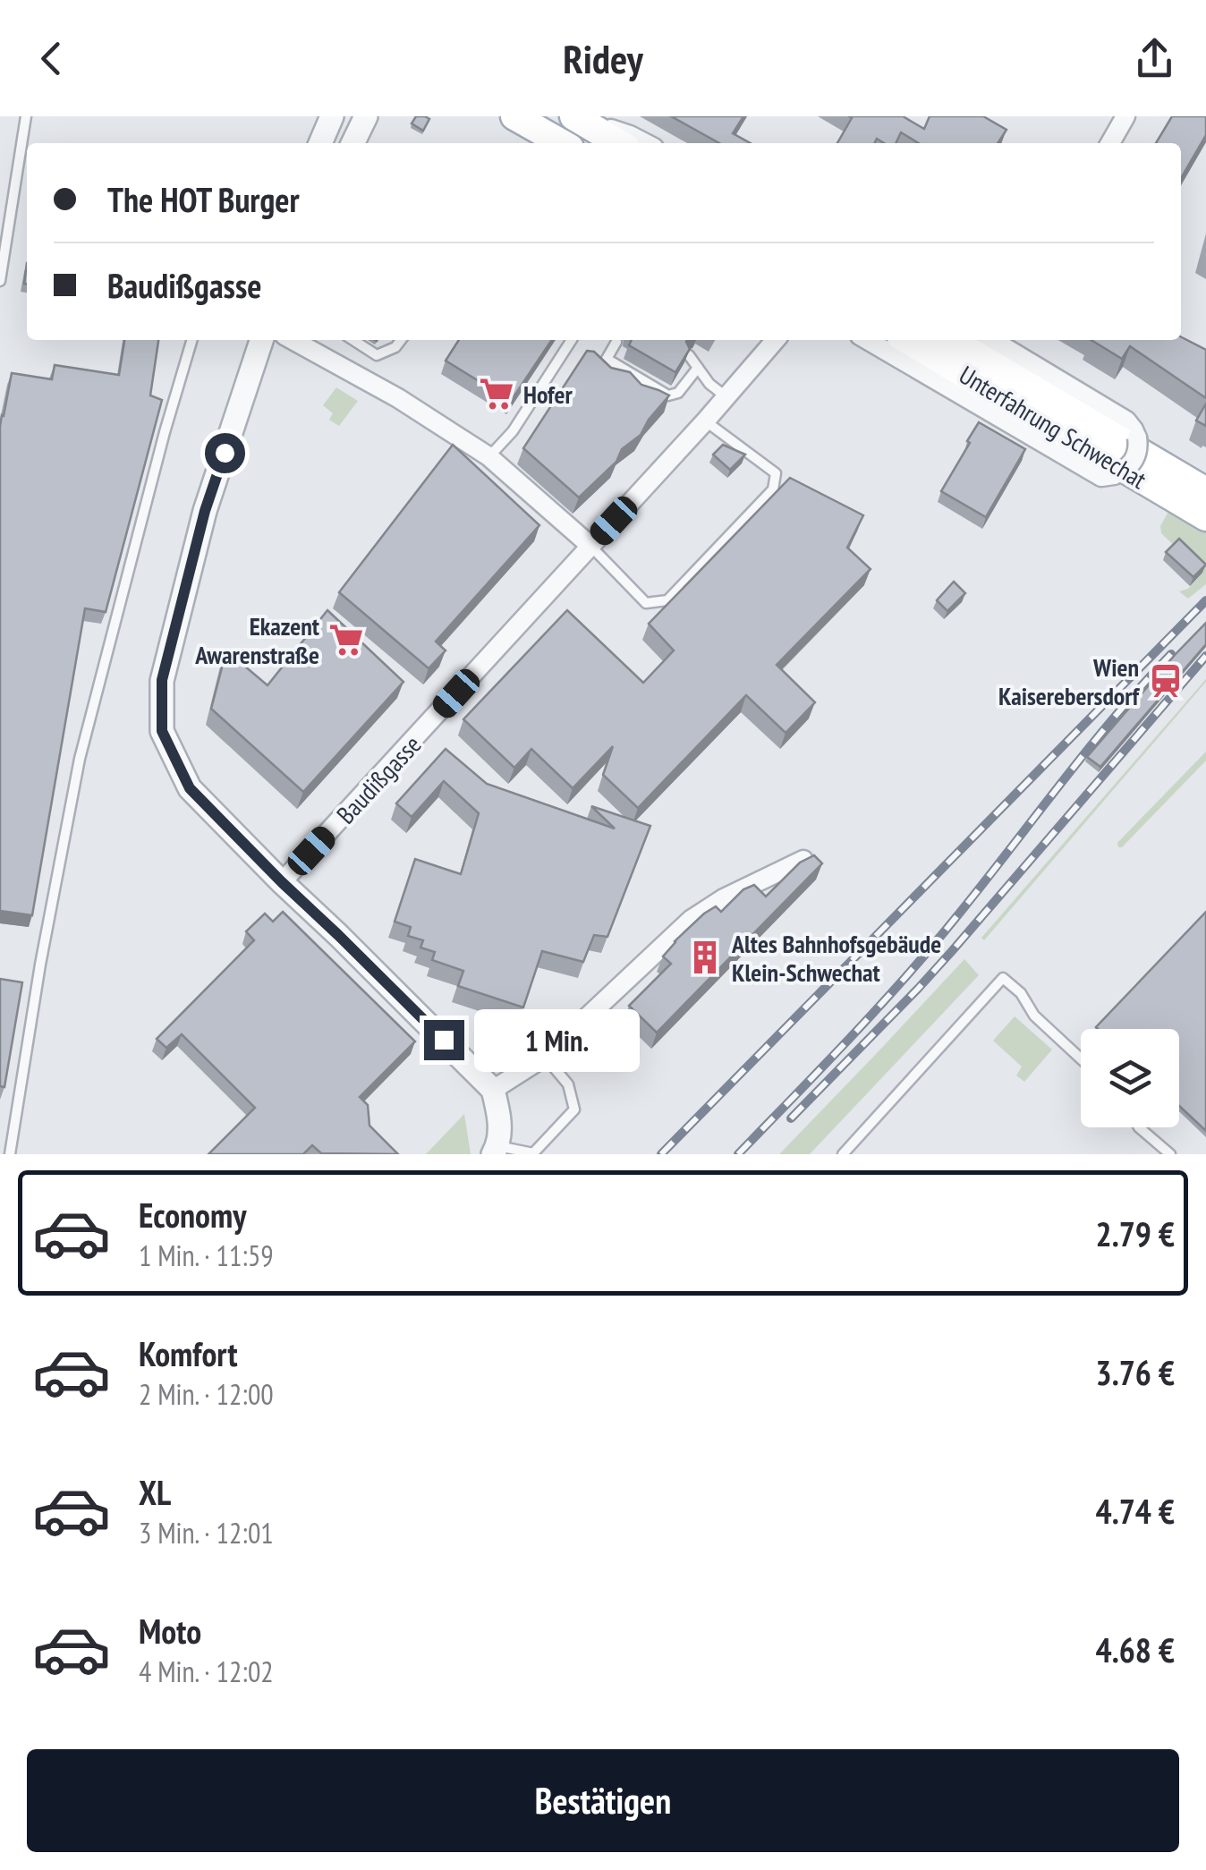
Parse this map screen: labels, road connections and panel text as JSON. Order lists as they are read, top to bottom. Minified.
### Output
{"streets":{"main road":["Unterfahrung Schwechat"],"street":["Baudißgasse"]},"places":{"supermarket":["Hofer","Ekazent Awarenstraße"],"station":["Wien Kaiserebersdorf"],"building":["Altes Bahnhofsgebäude Klein-Schwechat"]},"page":{"header":"Ridey","banner":["The HOT Burger","Baudißgasse"],"bubble":"1 Min.","list":[{"name":"Economy","note":"1 Min. · 11:59","value":"2.79 €"},{"name":"Komfort","note":"2 Min. · 12:00","value":"3.76 €"},{"name":"XL","note":"3 Min. · 12:01","value":"4.74 €"},{"name":"Moto","note":"4 Min. · 12:02","value":"4.68 €"}],"buttons":"Bestätigen"}}
